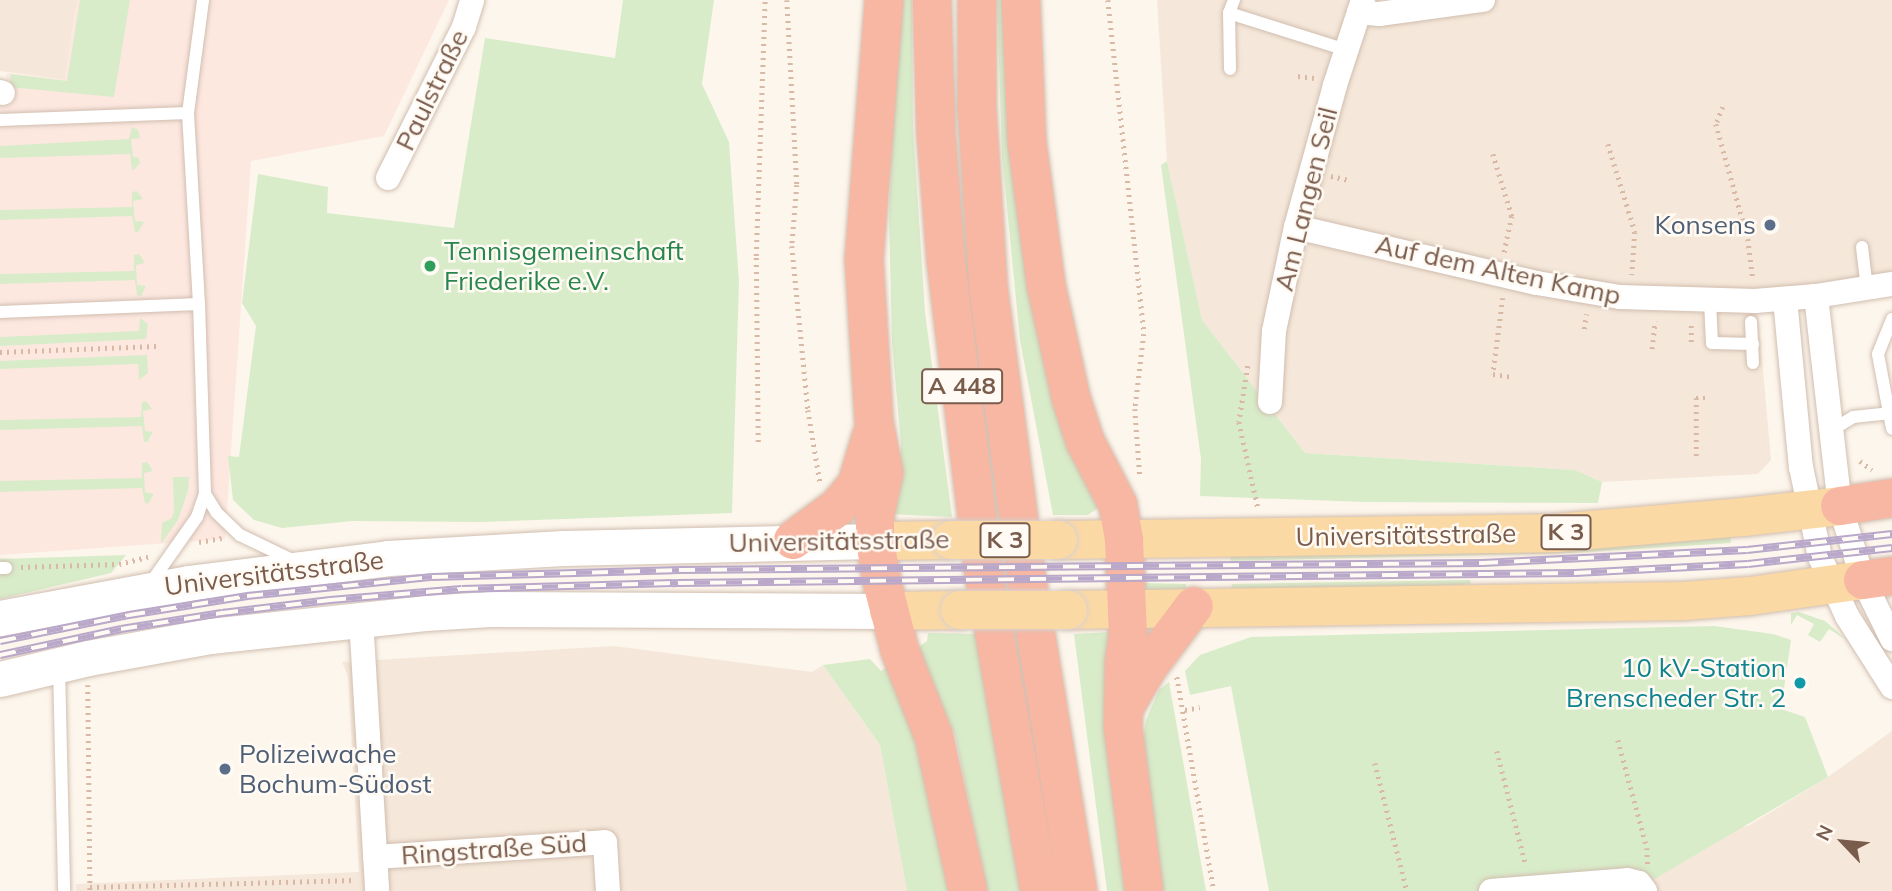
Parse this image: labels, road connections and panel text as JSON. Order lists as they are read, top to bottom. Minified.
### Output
{"streets":{"highway":["A 448","K 3","Universitätsstraße"],"street":["Paulstraße","Am Langen Seil","Auf dem Alten Kamp","Ringstraße Süd"]},"crossings":[["Am Langen Seil","Auf dem Alten Kamp"]],"places":["Konsens","Tennisgemeinschaft Friederike e.V.","10 kV-Station Brenscheder Str. 2","Polizeiwache Bochum-Südost"],"north":"top left"}
